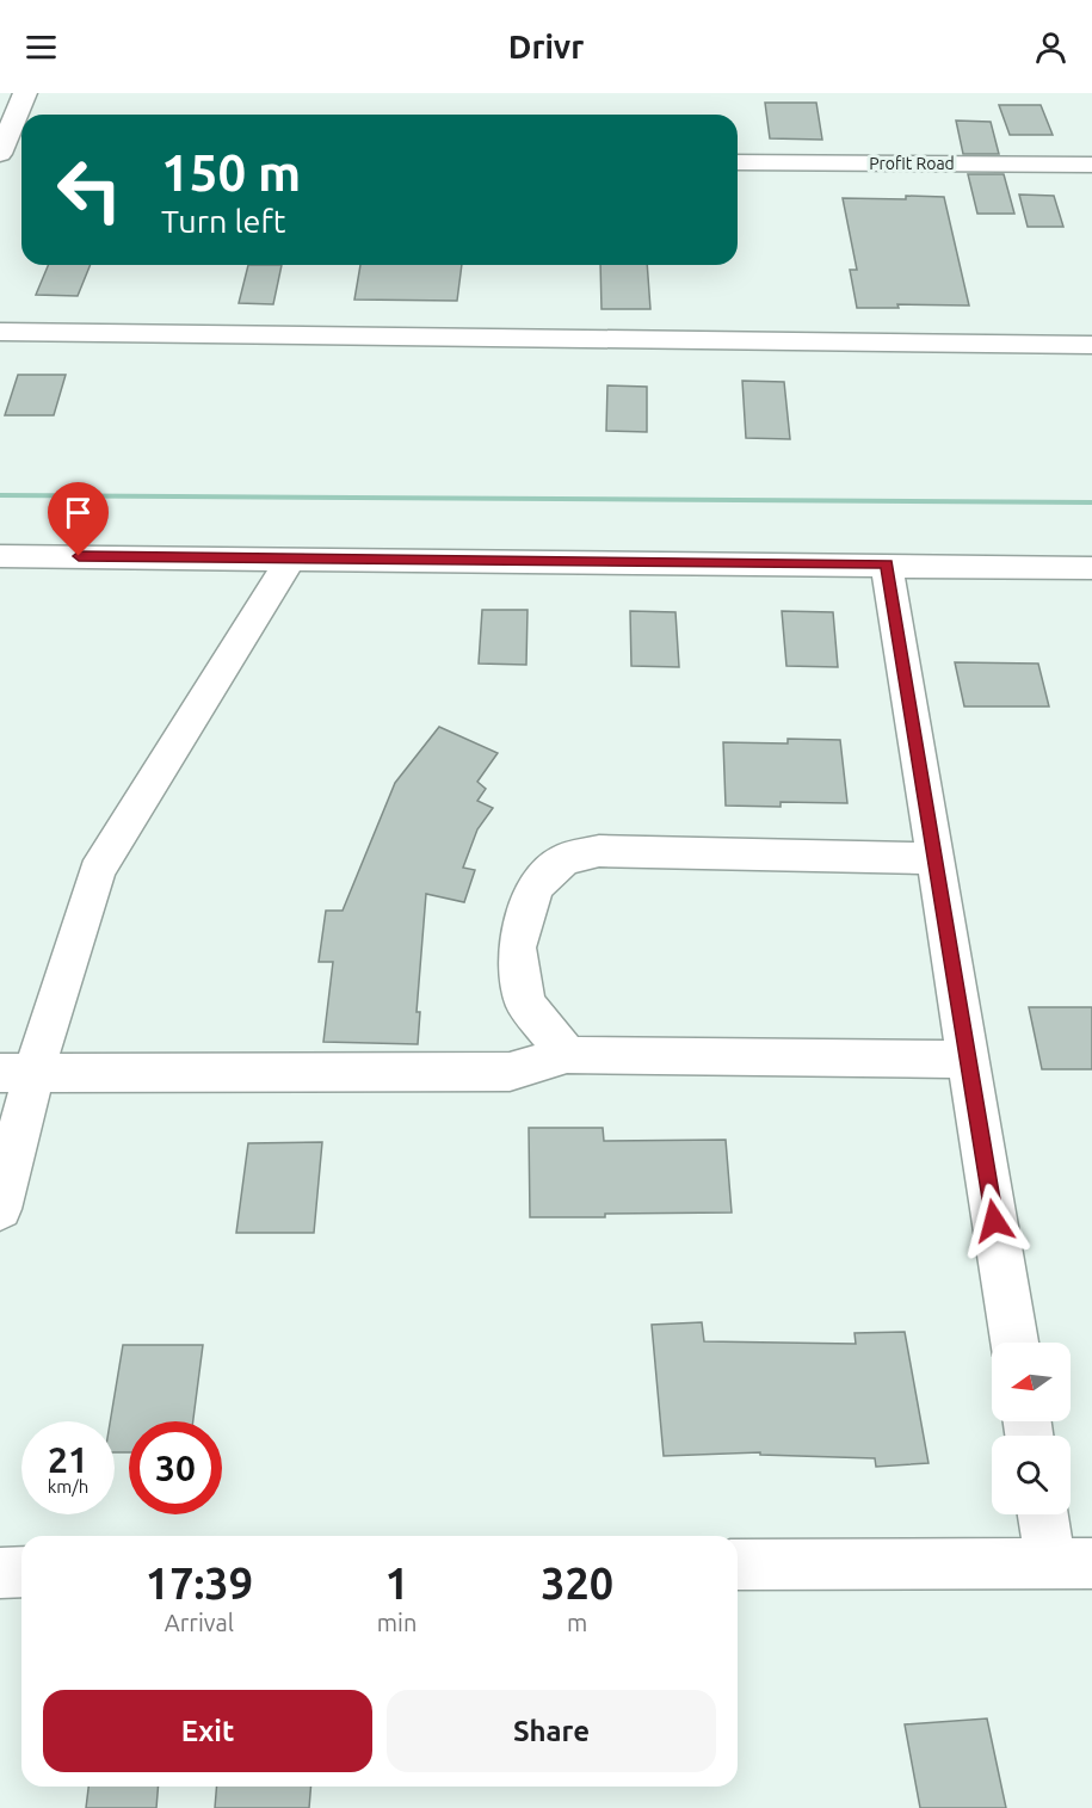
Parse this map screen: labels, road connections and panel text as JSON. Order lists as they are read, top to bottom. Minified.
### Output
{"streets":{"street":["Profit Road"]},"north":"left","page":{"header":"Drivr","turn":["150 m","Turn left"],"speed":"21 km/h","limit":"30","eta":["17:39","Arrival","1","min","320","m"],"buttons":["Exit","Share"]}}
